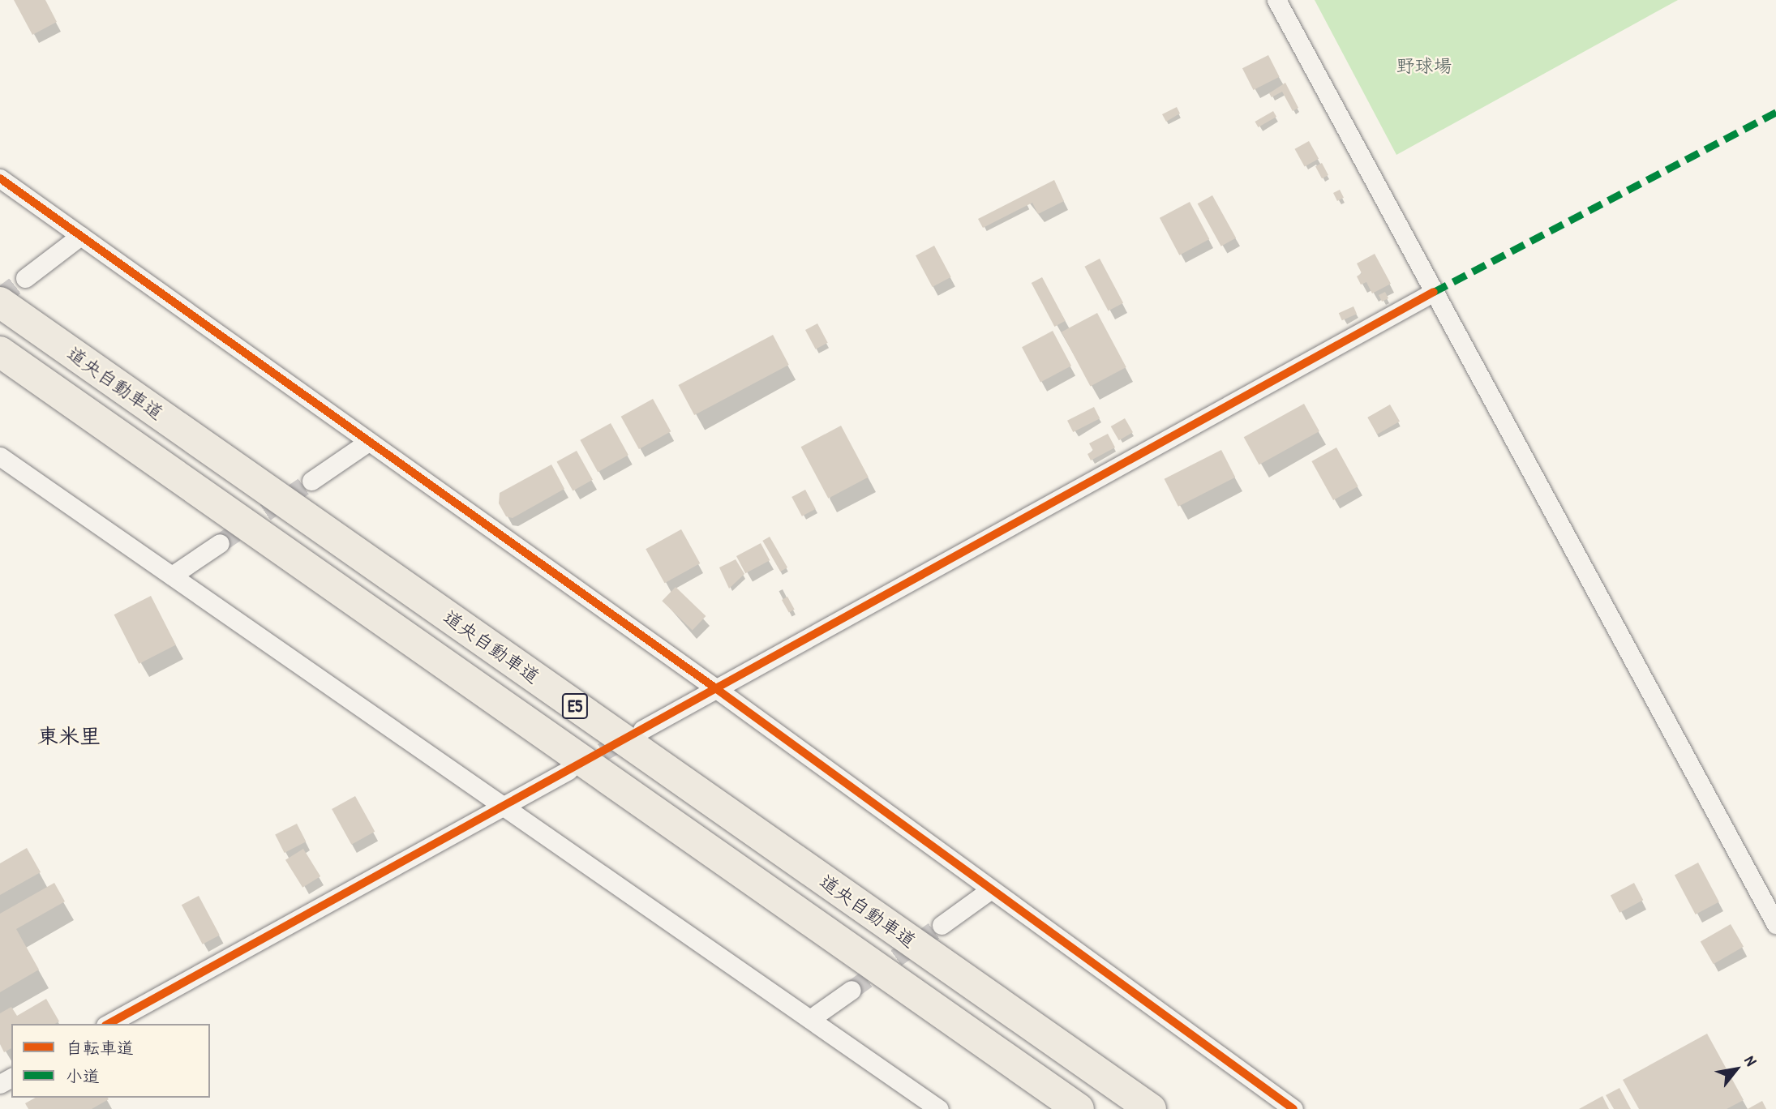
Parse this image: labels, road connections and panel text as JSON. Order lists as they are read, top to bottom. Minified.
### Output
{"streets":{"highway":["道央自動車道","E5"]},"districts":["東米里"],"parks":["野球場"],"legend":["自転車道","小道"],"north":"top right"}
